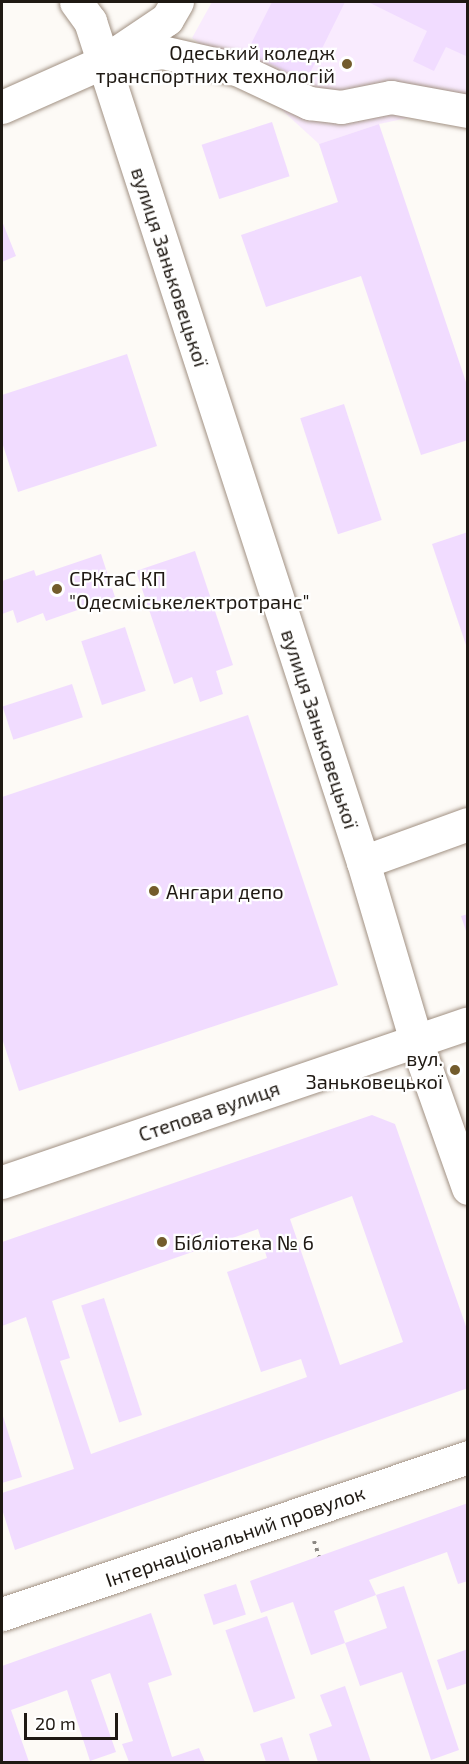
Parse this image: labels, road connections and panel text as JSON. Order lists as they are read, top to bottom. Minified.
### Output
{"streets":{"street":["вулиця Заньковецької","Степова вулиця","Інтернаціональний провулок"]},"crossings":[["вулиця Заньковецької","Степова вулиця"]],"places":["Одеський коледж транспортних технологій","СРКтаС КП \"Одесміськелектротранс\"","Ангари депо","вул. Заньковецької","Бібліотека № 6"],"scale_bar":"20 m"}
